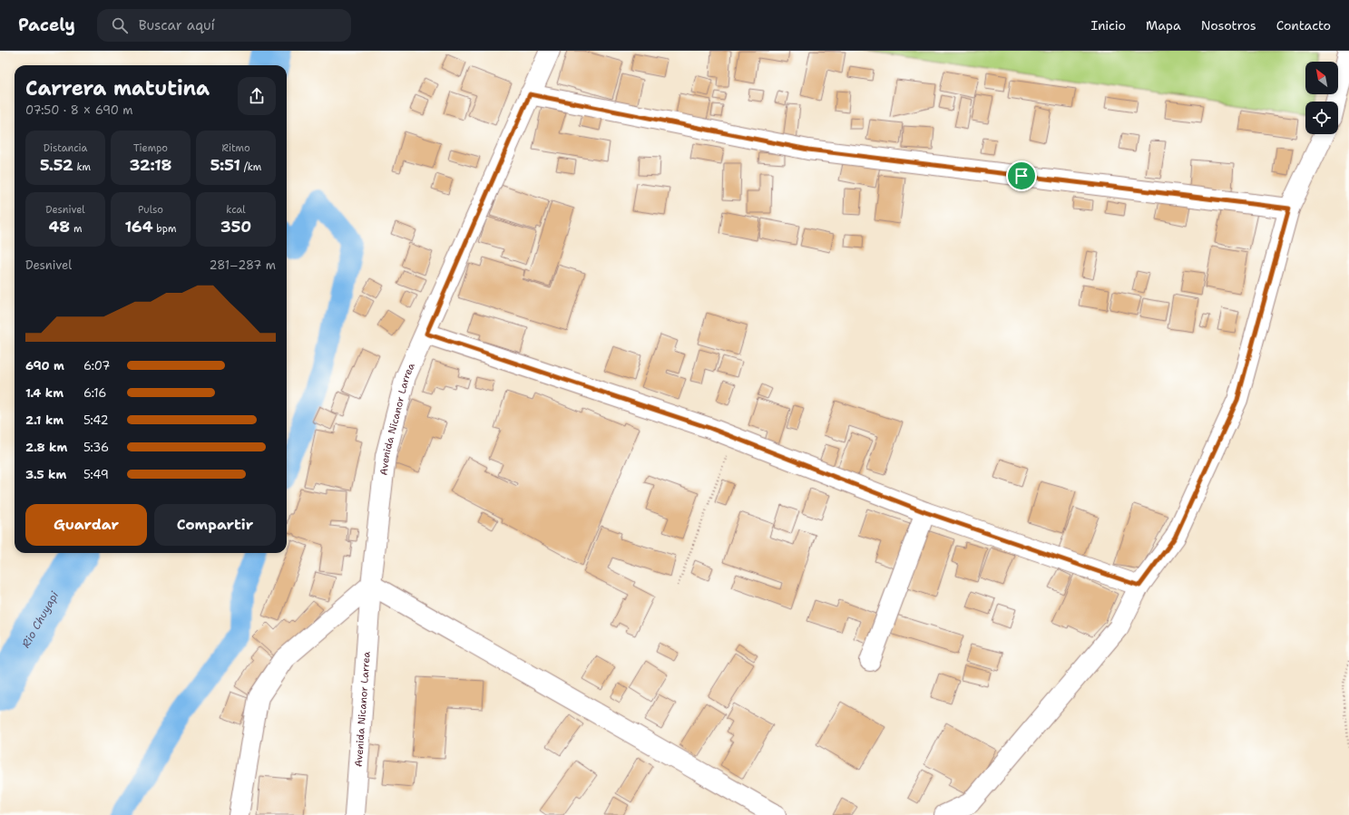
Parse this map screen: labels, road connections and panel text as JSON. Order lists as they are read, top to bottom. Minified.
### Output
{"streets":{"street":["Avenida Nicanor Larrea"]},"water":["Rio Chuyapi"],"north":"top left","page":{"header":"Pacely","search":"Buscar aquí","nav":["Inicio","Mapa","Nosotros","Contacto"],"heading":["Carrera matutina","07:50 · 8 × 690 m"],"stats":[["Distancia","5.52 km"],["Tiempo","32:18"],["Ritmo","5:51 /km"],["Desnivel","48 m"],["Pulso","164 bpm"],["kcal","350"]],"chart":["Desnivel","281–287 m"],"list":[{"name":"690 m","note":"6:07"},{"name":"1.4 km","note":"6:16"},{"name":"2.1 km","note":"5:42"},{"name":"2.8 km","note":"5:36"},{"name":"3.5 km","note":"5:49"}],"buttons":["Guardar","Compartir"]}}
